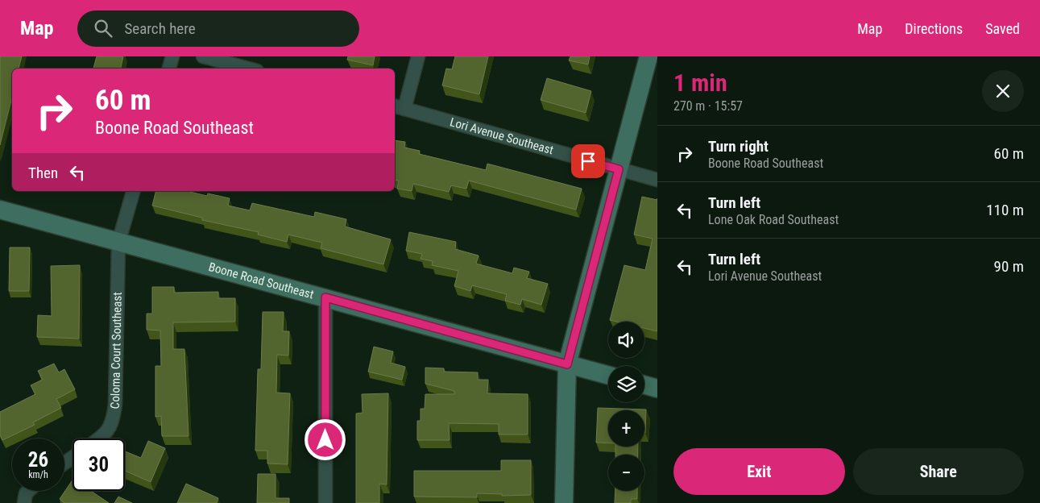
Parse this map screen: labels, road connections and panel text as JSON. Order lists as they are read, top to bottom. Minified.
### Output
{"streets":{"street":["Lori Avenue Southeast","Boone Road Southeast","Coloma Court Southeast"]},"crossings":[["Boone Road Southeast","Coloma Court Southeast"]],"page":{"header":"Map","search":"Search here","nav":["Map","Directions","Saved"],"heading":["1 min","270 m · 15:57"],"turn":["60 m","Boone Road Southeast"],"list":[{"name":"Turn right","note":"Boone Road Southeast","value":"60 m"},{"name":"Turn left","note":"Lone Oak Road Southeast","value":"110 m"},{"name":"Turn left","note":"Lori Avenue Southeast","value":"90 m"}],"then":"Then","map_buttons":["+","−"],"speed":"26 km/h","limit":"30","buttons":["Exit","Share"]}}
